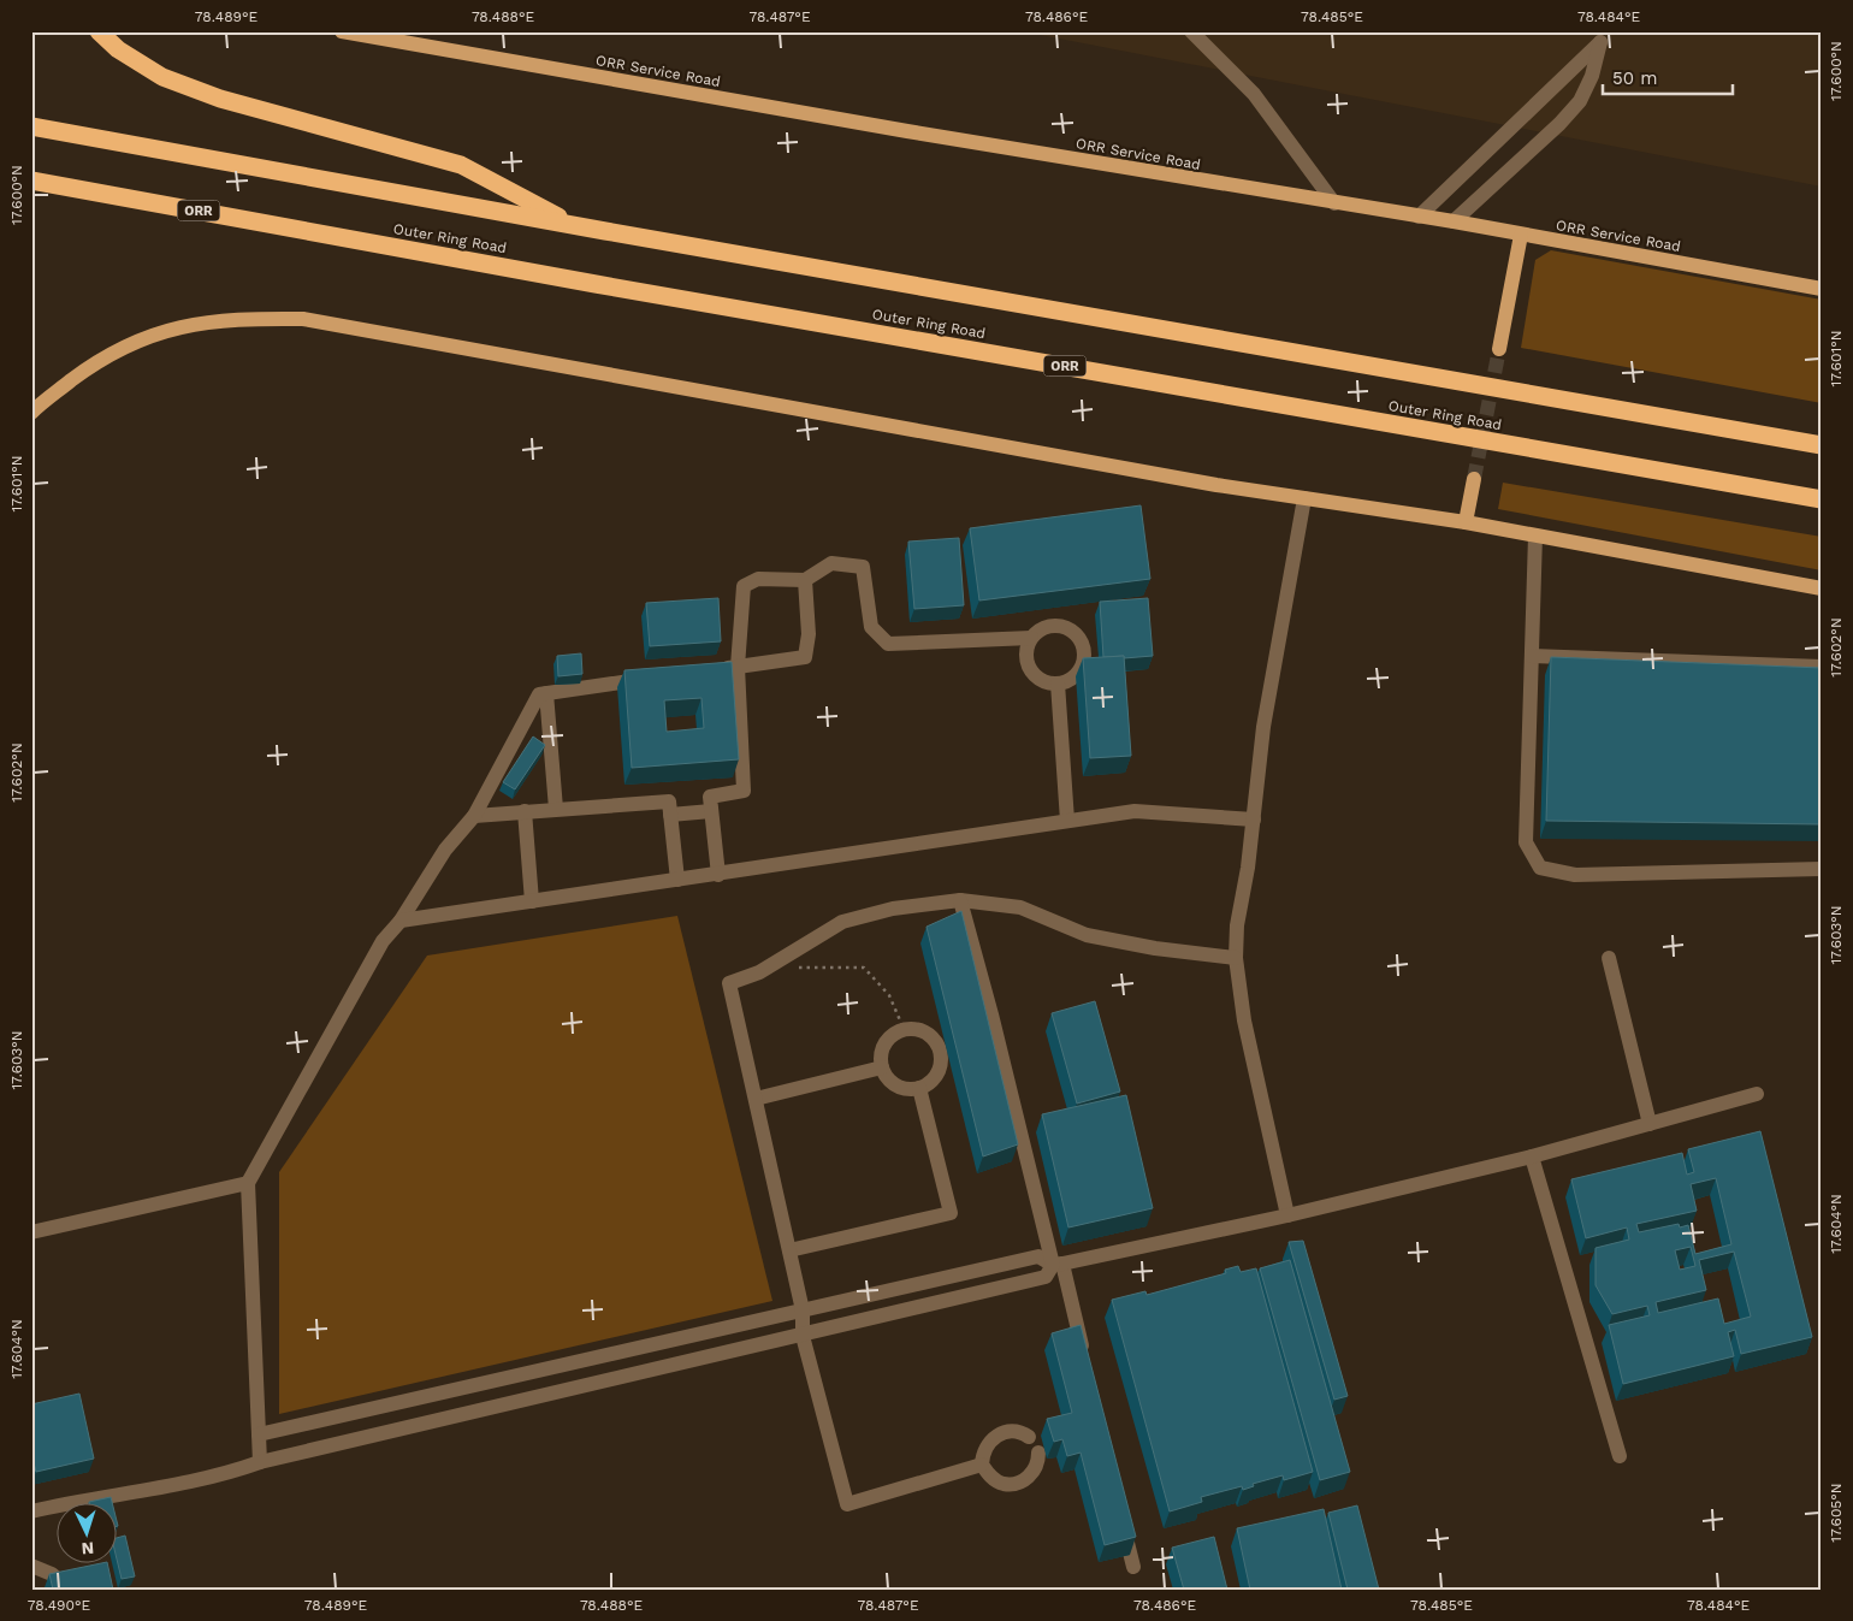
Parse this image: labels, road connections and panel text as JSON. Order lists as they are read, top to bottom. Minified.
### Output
{"streets":{"highway":["ORR","Outer Ring Road"],"main road":["ORR Service Road"]},"scale_bar":"50 m","north":"bottom","coordinates":["78.489°E","78.488°E","78.487°E","78.486°E","78.485°E","78.484°E","17.600°N","17.601°N","17.602°N","17.603°N","17.604°N","17.605°N","78.490°E"]}
